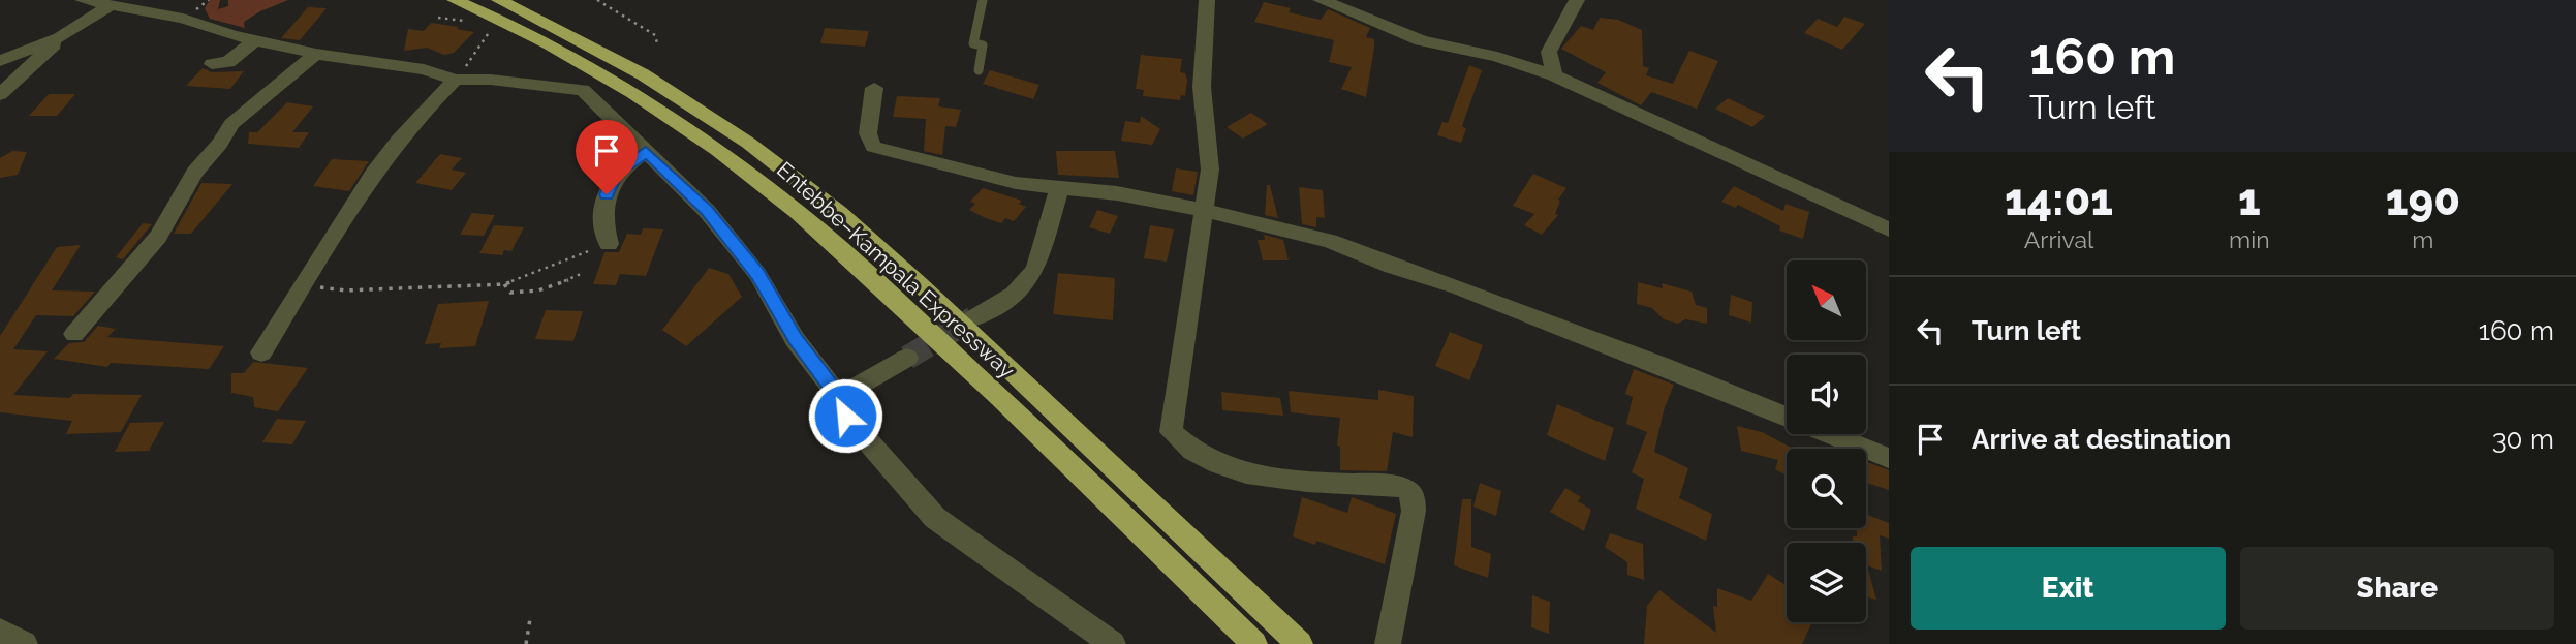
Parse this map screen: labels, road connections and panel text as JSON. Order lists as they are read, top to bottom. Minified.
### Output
{"streets":{"highway":["Entebbe–Kampala Expressway"]},"north":"top left","page":{"turn":["160 m","Turn left"],"eta":["14:01","Arrival","1","min","190","m"],"list":[{"name":"Turn left","value":"160 m"},{"name":"Arrive at destination","value":"30 m"}],"buttons":["Exit","Share"]}}
